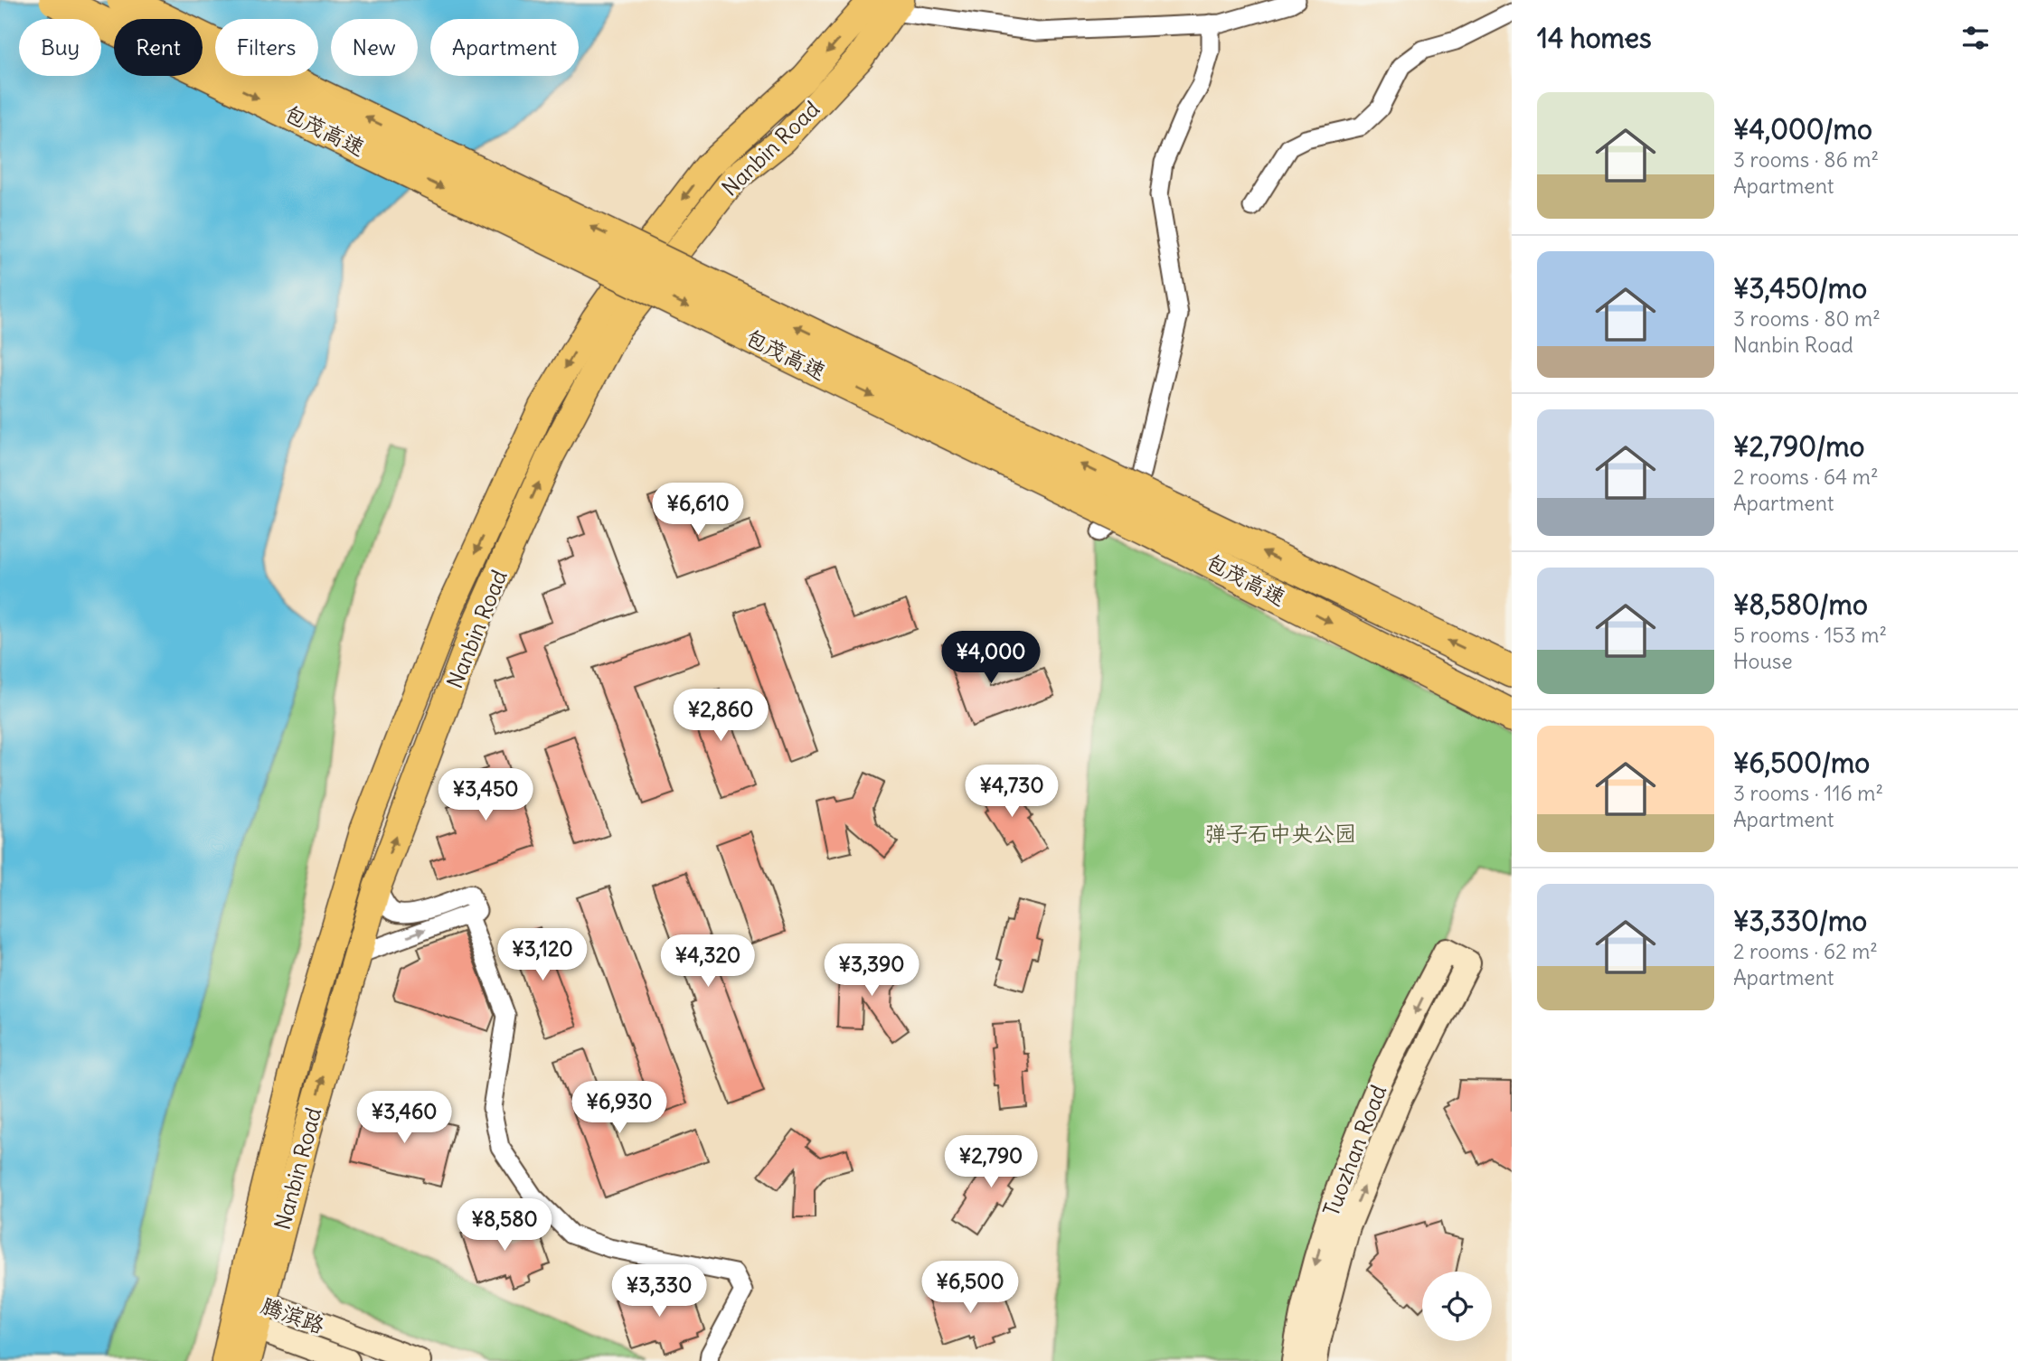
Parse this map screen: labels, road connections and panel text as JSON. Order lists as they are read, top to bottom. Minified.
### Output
{"streets":{"highway":["包茂高速"],"main road":["Nanbin Road","Tuozhan Road","腾滨路"]},"crossings":[["Nanbin Road","腾滨路"]],"parks":["弹子石中央公园"],"page":{"heading":"14 homes","chip":["Buy","Rent","Filters","New","Apartment"],"list":[{"name":"¥4,000/mo","note":"3 rooms · 86 m² · Apartment"},{"name":"¥3,450/mo","note":"3 rooms · 80 m² · Nanbin Road"},{"name":"¥2,790/mo","note":"2 rooms · 64 m² · Apartment"},{"name":"¥8,580/mo","note":"5 rooms · 153 m² · House"},{"name":"¥6,500/mo","note":"3 rooms · 116 m² · Apartment"},{"name":"¥3,330/mo","note":"2 rooms · 62 m² · Apartment"}],"price":["¥6,610","¥4,000","¥2,860","¥4,730","¥3,450","¥3,120","¥4,320","¥3,390","¥6,930","¥3,460","¥2,790","¥8,580","¥6,500","¥3,330"]}}
